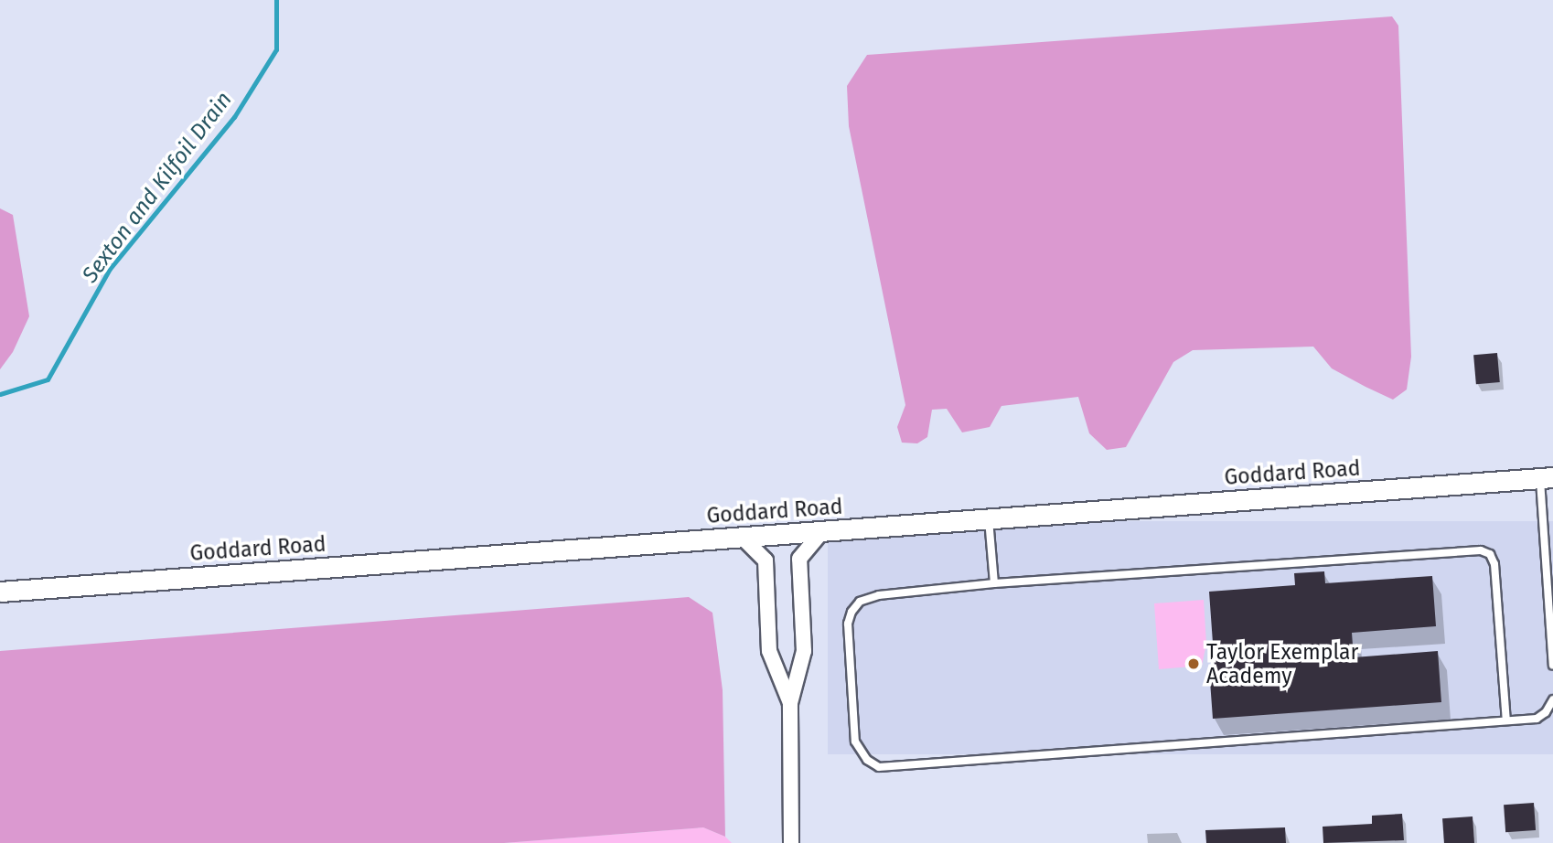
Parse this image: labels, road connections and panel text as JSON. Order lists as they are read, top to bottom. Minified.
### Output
{"streets":{"main road":["Goddard Road"]},"water":["Sexton and Kilfoil Drain"],"places":["Taylor Exemplar Academy"]}
